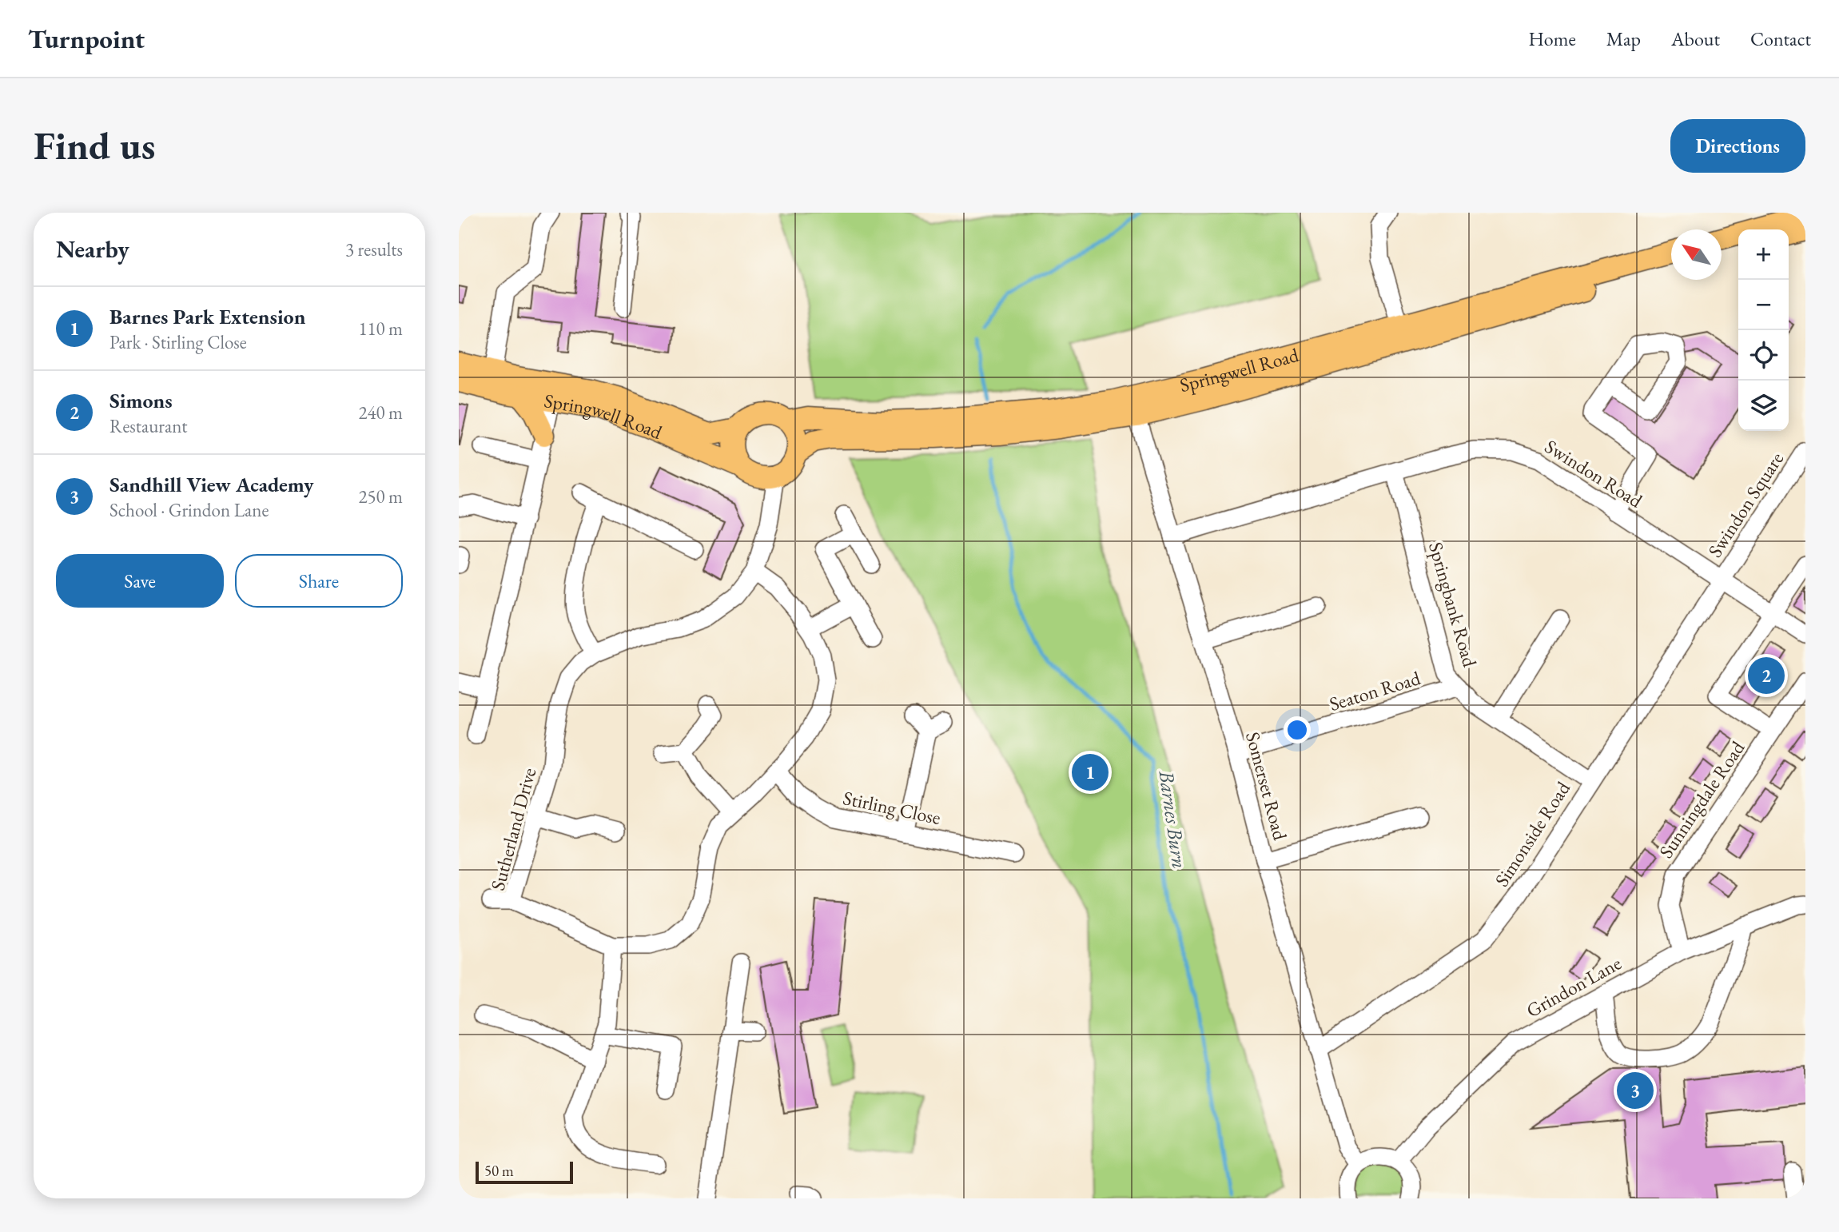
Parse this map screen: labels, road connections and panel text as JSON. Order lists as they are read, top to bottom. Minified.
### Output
{"streets":{"main road":["Springwell Road"],"street":["Swindon Road","Swindon Square","Springbank Road","Seaton Road","Somerset Road","Sunningdale Road","Stirling Close","Sutherland Drive","Simonside Road","Grindon Lane"]},"crossings":[["Springwell Road","Somerset Road"],["Springwell Road","Sutherland Drive"],["Swindon Road","Swindon Square"],["Swindon Road","Springbank Road"],["Swindon Road","Somerset Road"],["Swindon Road","Simonside Road"],["Swindon Square","Simonside Road"],["Springbank Road","Seaton Road"],["Springbank Road","Simonside Road"],["Seaton Road","Somerset Road"],["Somerset Road","Simonside Road"],["Sunningdale Road","Grindon Lane"],["Stirling Close","Sutherland Drive"]],"water":["Barnes Burn"],"scale_bar":"50 m","north":"top left","page":{"header":"Turnpoint","nav":["Home","Map","About","Contact"],"buttons":["Directions",["Save","Share"]],"title":"Find us","heading":["Nearby","3 results"],"map_buttons":["+","−"],"list":[{"mark":"1","name":"Barnes Park Extension","note":"Park · Stirling Close","value":"110 m"},{"mark":"2","name":"Simons","note":"Restaurant","value":"240 m"},{"mark":"3","name":"Sandhill View Academy","note":"School · Grindon Lane","value":"250 m"}],"pins":["2","1","3"],"scale":"50 m"}}
